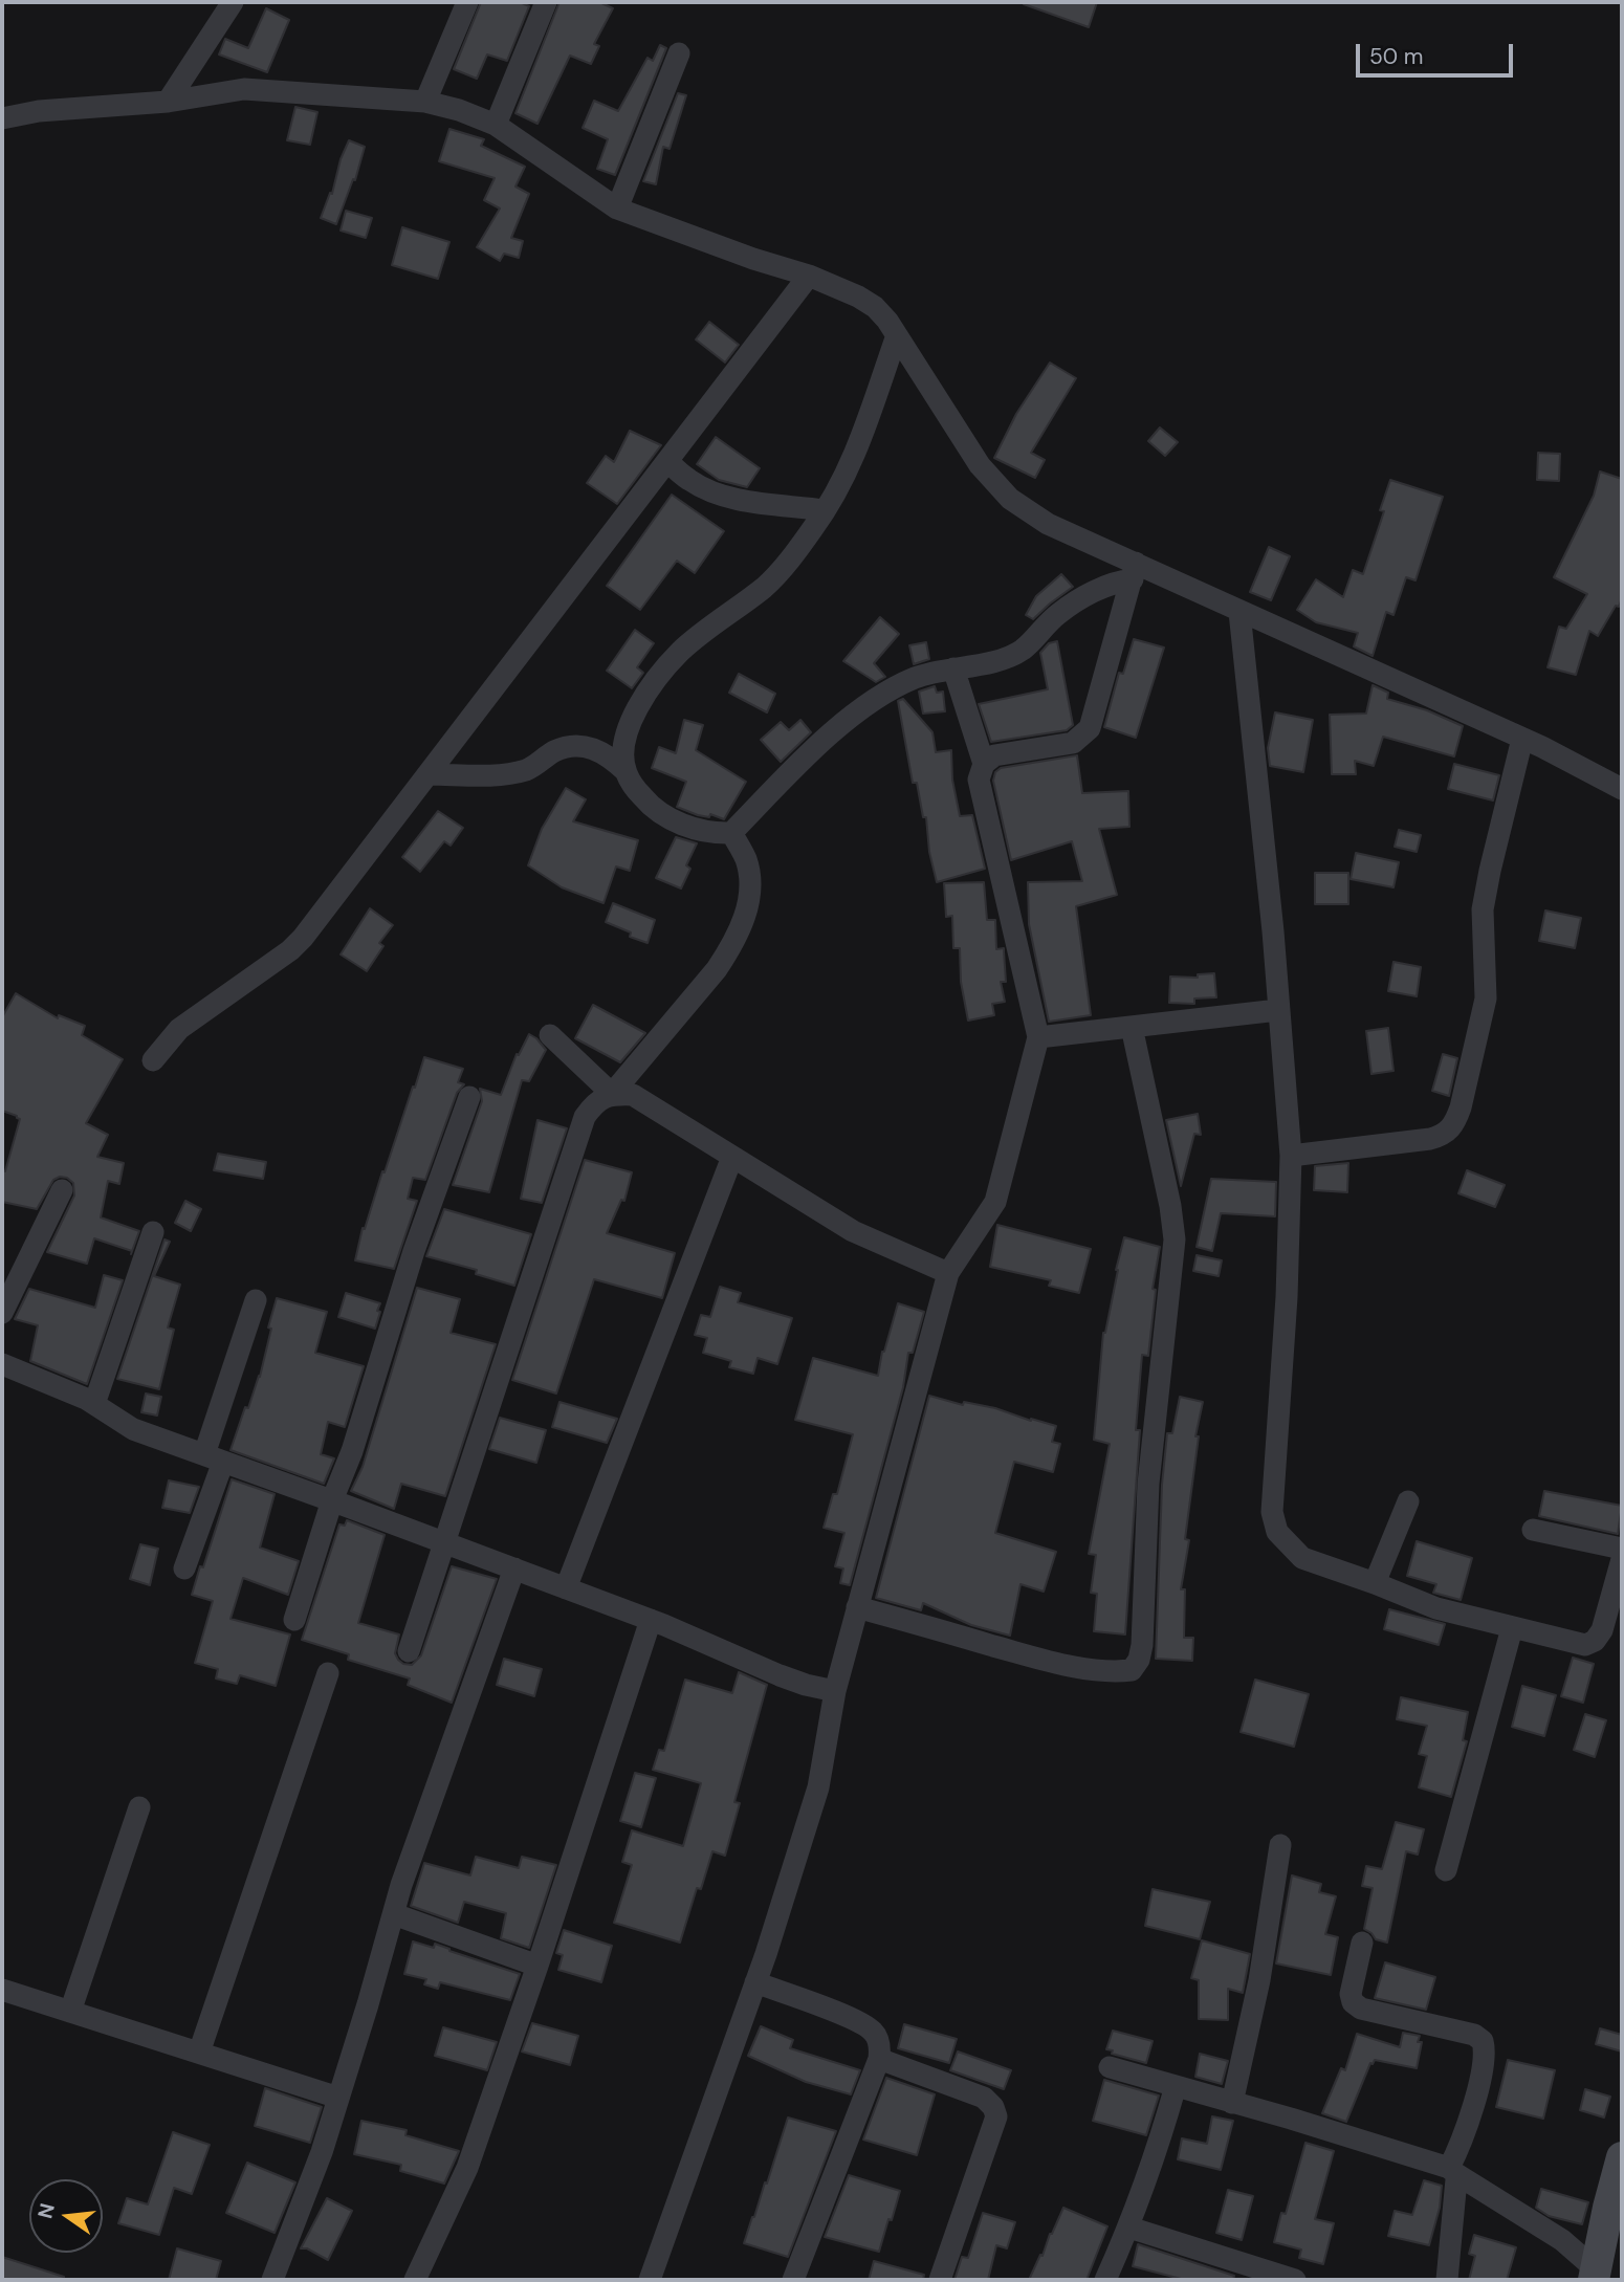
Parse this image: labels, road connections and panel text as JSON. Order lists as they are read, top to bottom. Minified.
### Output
{"scale_bar":"50 m","north":"left"}
